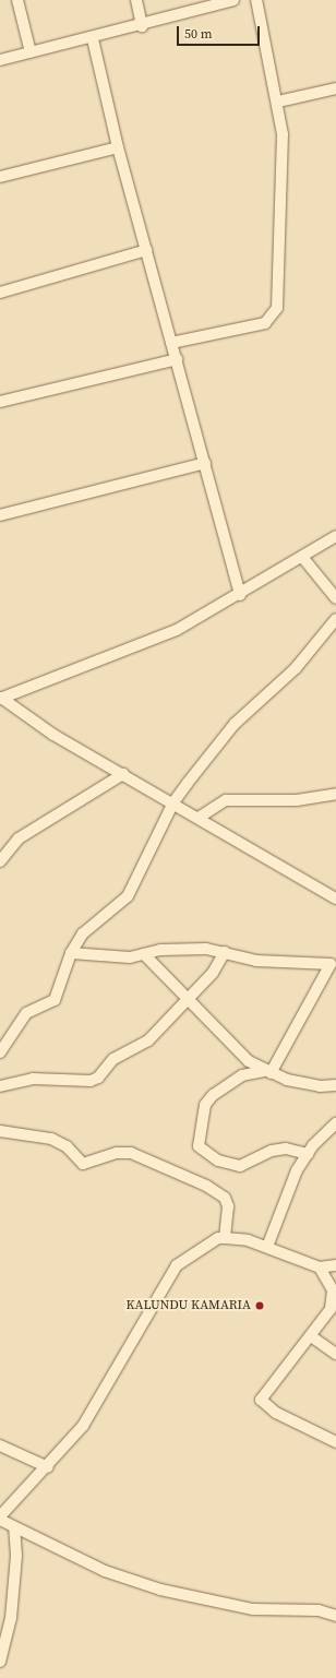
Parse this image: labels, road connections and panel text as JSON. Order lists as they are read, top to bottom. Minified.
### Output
{"places":["KALUNDU KAMARIA"],"scale_bar":"50 m"}
